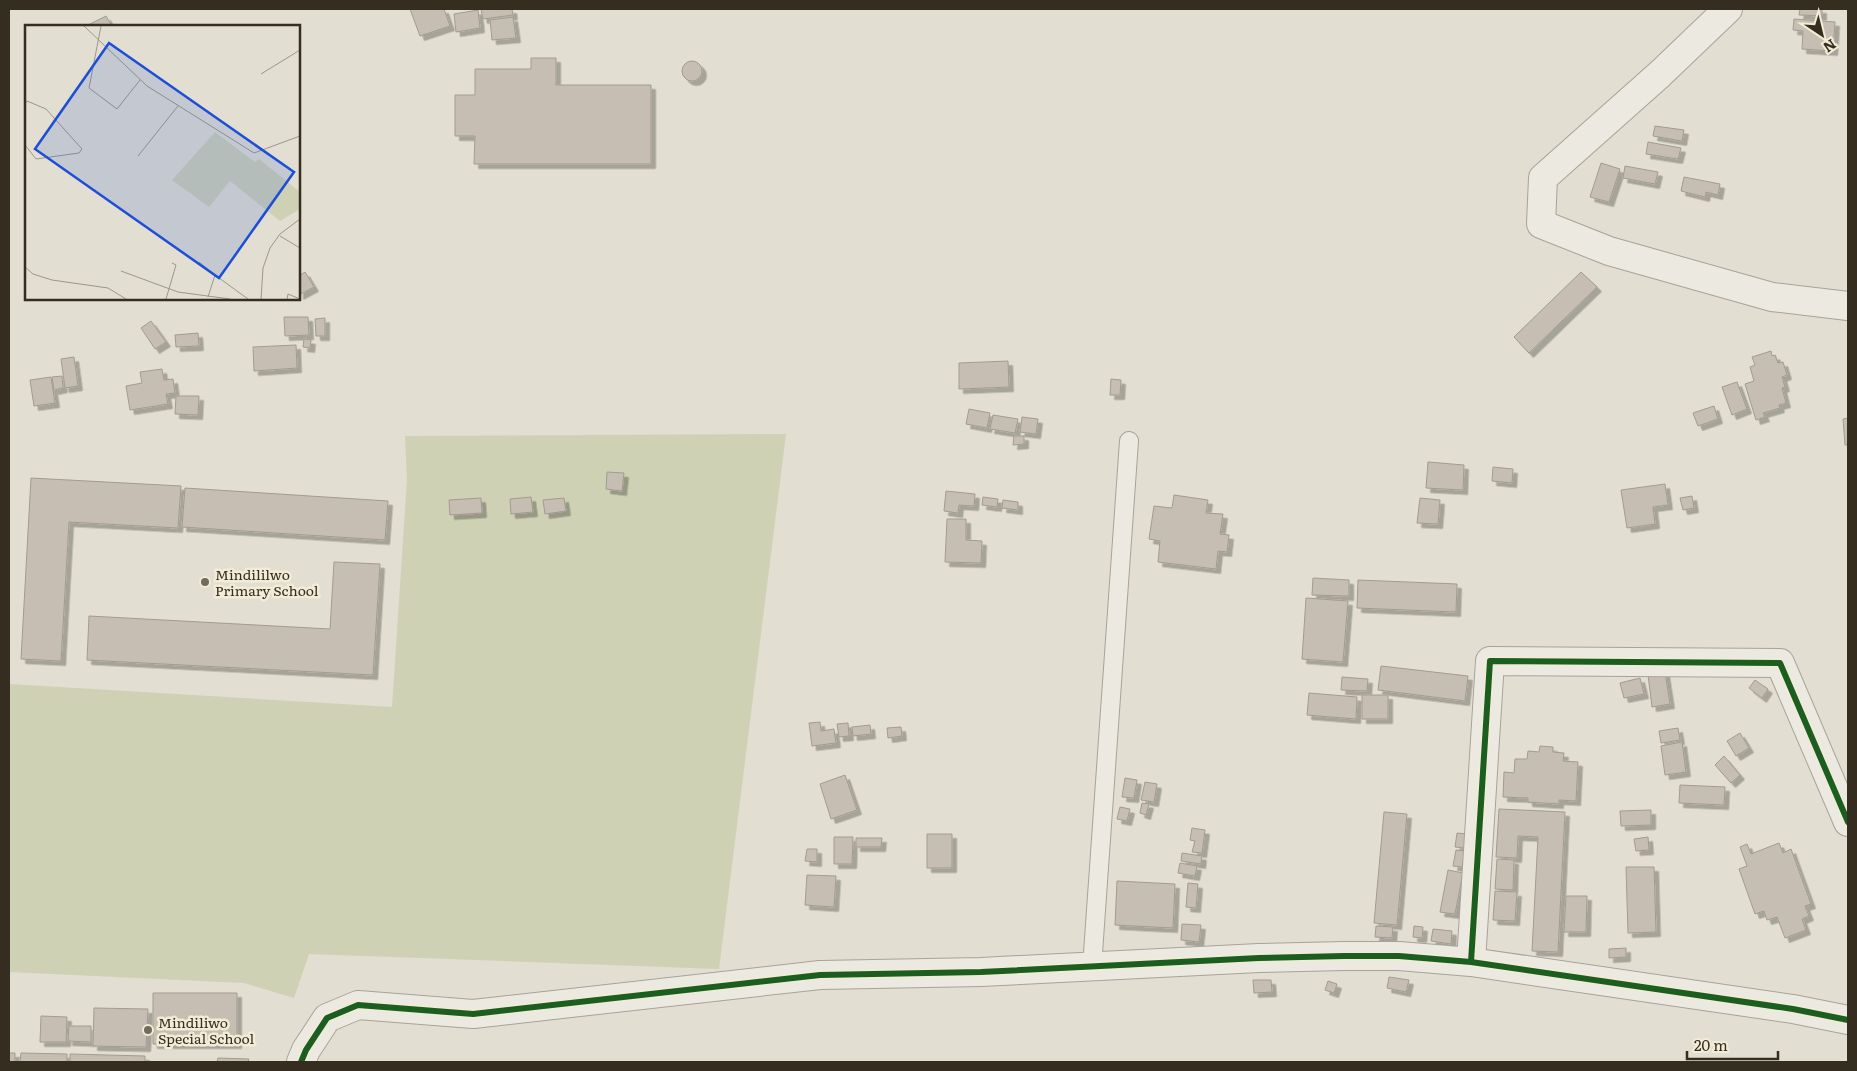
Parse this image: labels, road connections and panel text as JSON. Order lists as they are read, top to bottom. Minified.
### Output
{"places":["Mindililwo Primary School","Mindiliwo Special School"],"scale_bar":"20 m","north":"bottom right"}
